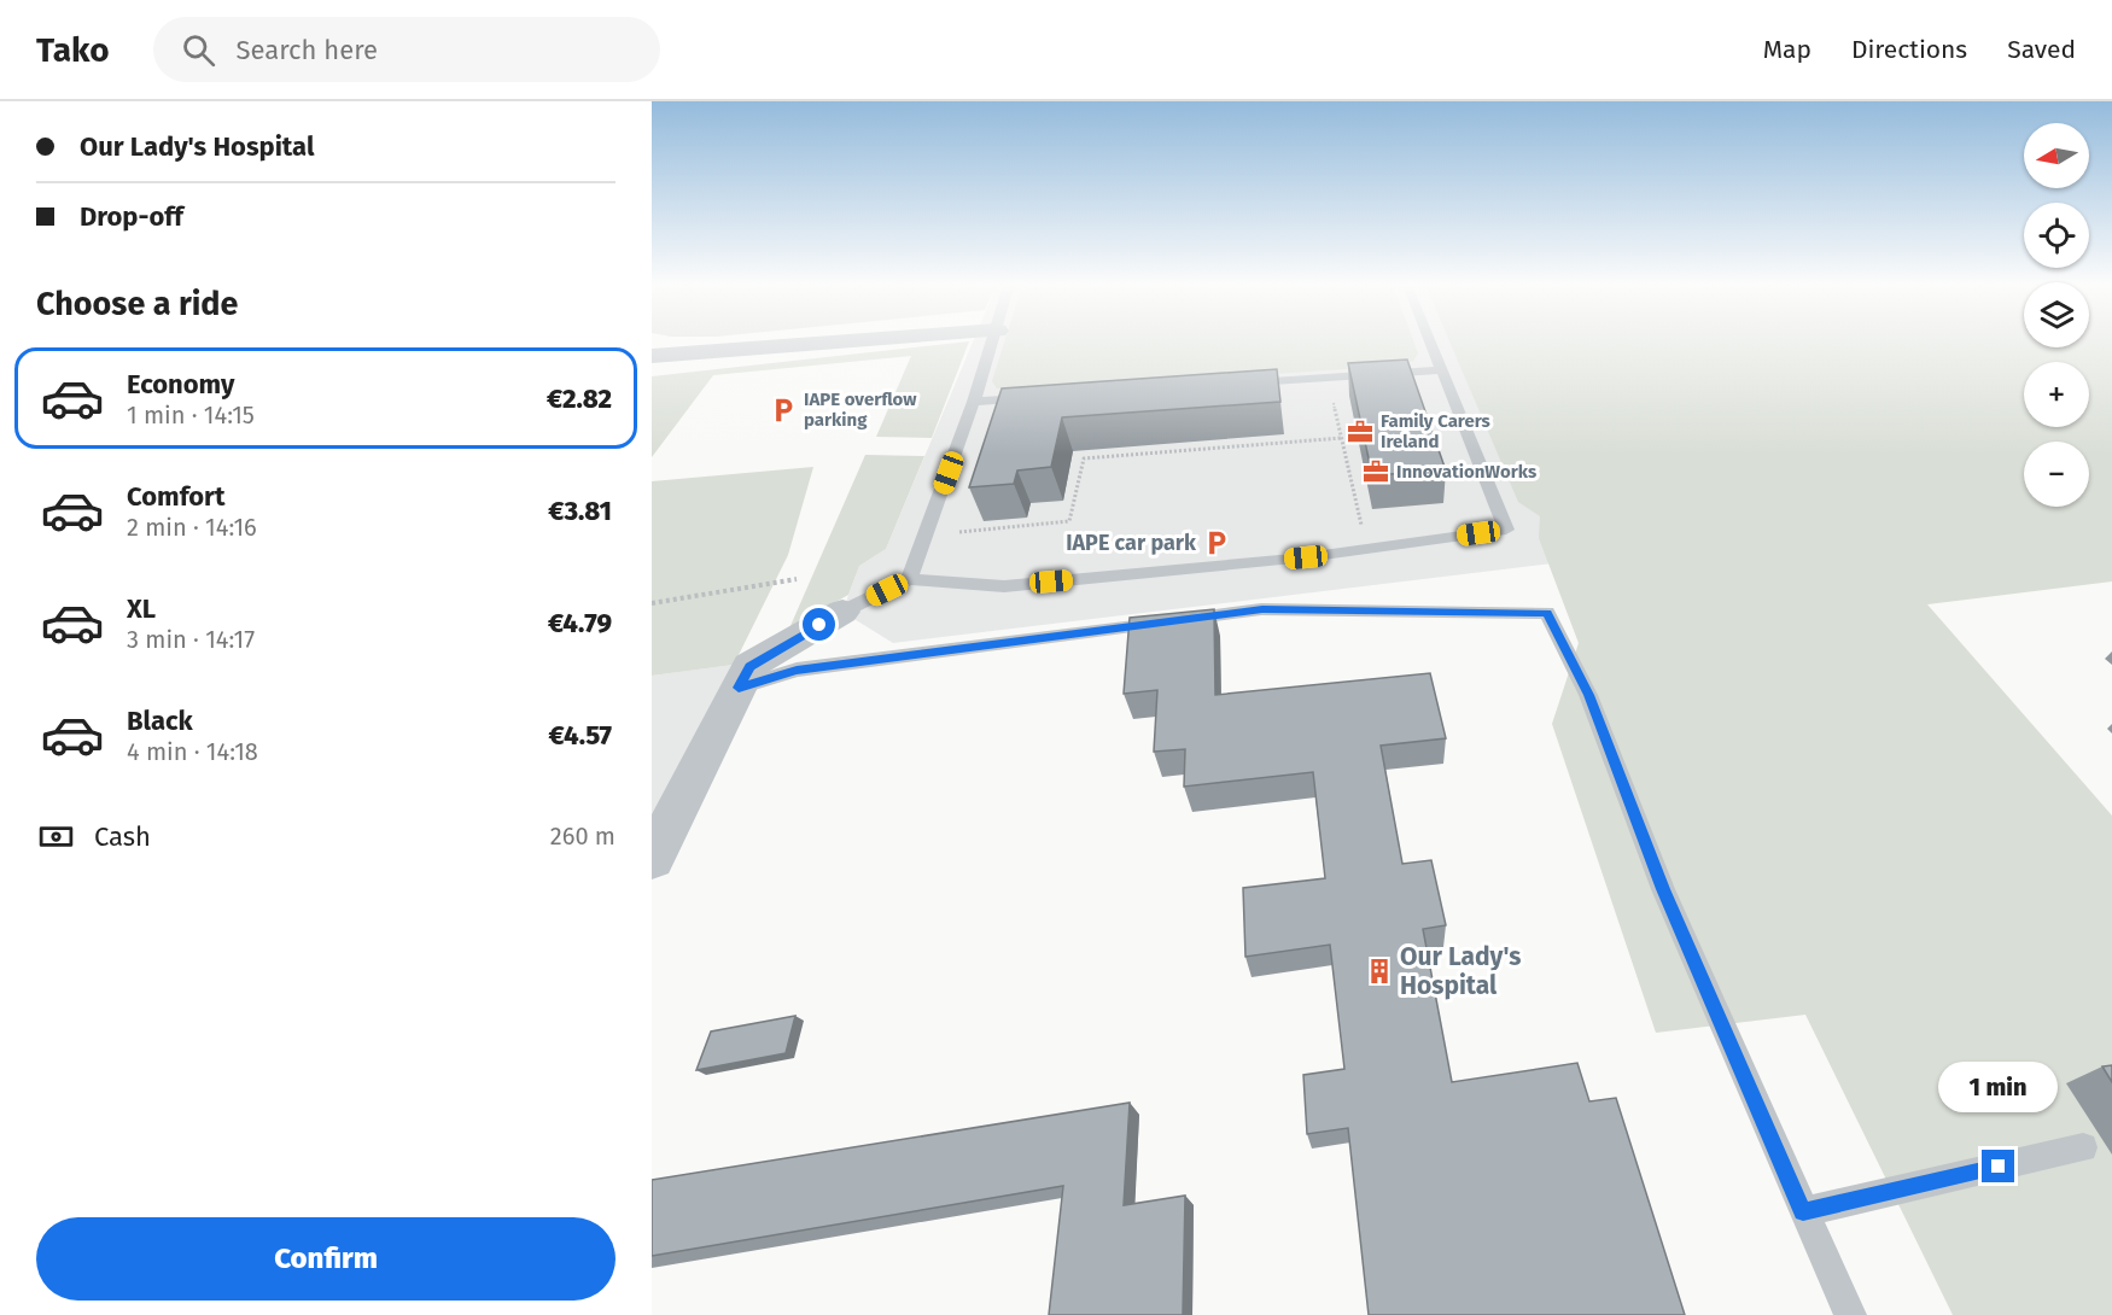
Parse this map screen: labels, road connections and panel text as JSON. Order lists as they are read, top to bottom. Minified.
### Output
{"places":{"parking":["IAPE overflow parking","IAPE car park"],"office":["Family Carers Ireland","InnovationWorks"],"building":["Our Lady's Hospital"]},"north":"left","page":{"header":"Tako","search":"Search here","nav":["Map","Directions","Saved"],"banner":["Our Lady's Hospital","Drop-off"],"map_buttons":["+","−"],"heading":"Choose a ride","list":[{"name":"Economy","note":"1 min · 14:15","value":"€2.82"},{"name":"Comfort","note":"2 min · 14:16","value":"€3.81"},{"name":"XL","note":"3 min · 14:17","value":"€4.79"},{"name":"Black","note":"4 min · 14:18","value":"€4.57"}],"pay":["Cash","260 m"],"bubble":"1 min","buttons":"Confirm"}}
